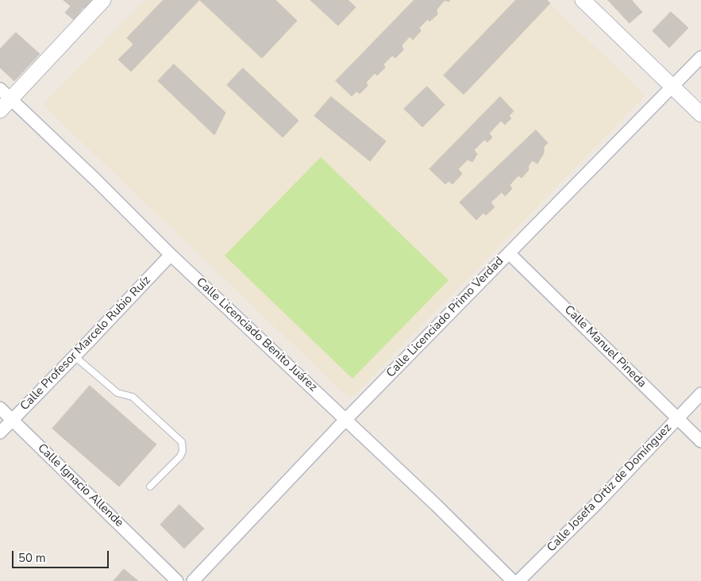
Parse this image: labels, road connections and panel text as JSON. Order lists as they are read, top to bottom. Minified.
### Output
{"streets":{"street":["Calle Licenciado Primo Verdad","Calle Licenciado Benito Juárez","Calle Profesor Marcelo Rubio Ruíz","Calle Manuel Pineda","Calle Ignacio Allende","Calle Josefa Ortiz de Domínguez"]},"crossings":[["Calle Licenciado Primo Verdad","Calle Licenciado Benito Juárez"],["Calle Licenciado Primo Verdad","Calle Manuel Pineda"],["Calle Licenciado Benito Juárez","Calle Profesor Marcelo Rubio Ruíz"],["Calle Profesor Marcelo Rubio Ruíz","Calle Ignacio Allende"],["Calle Manuel Pineda","Calle Josefa Ortiz de Domínguez"]],"scale_bar":"50 m"}
